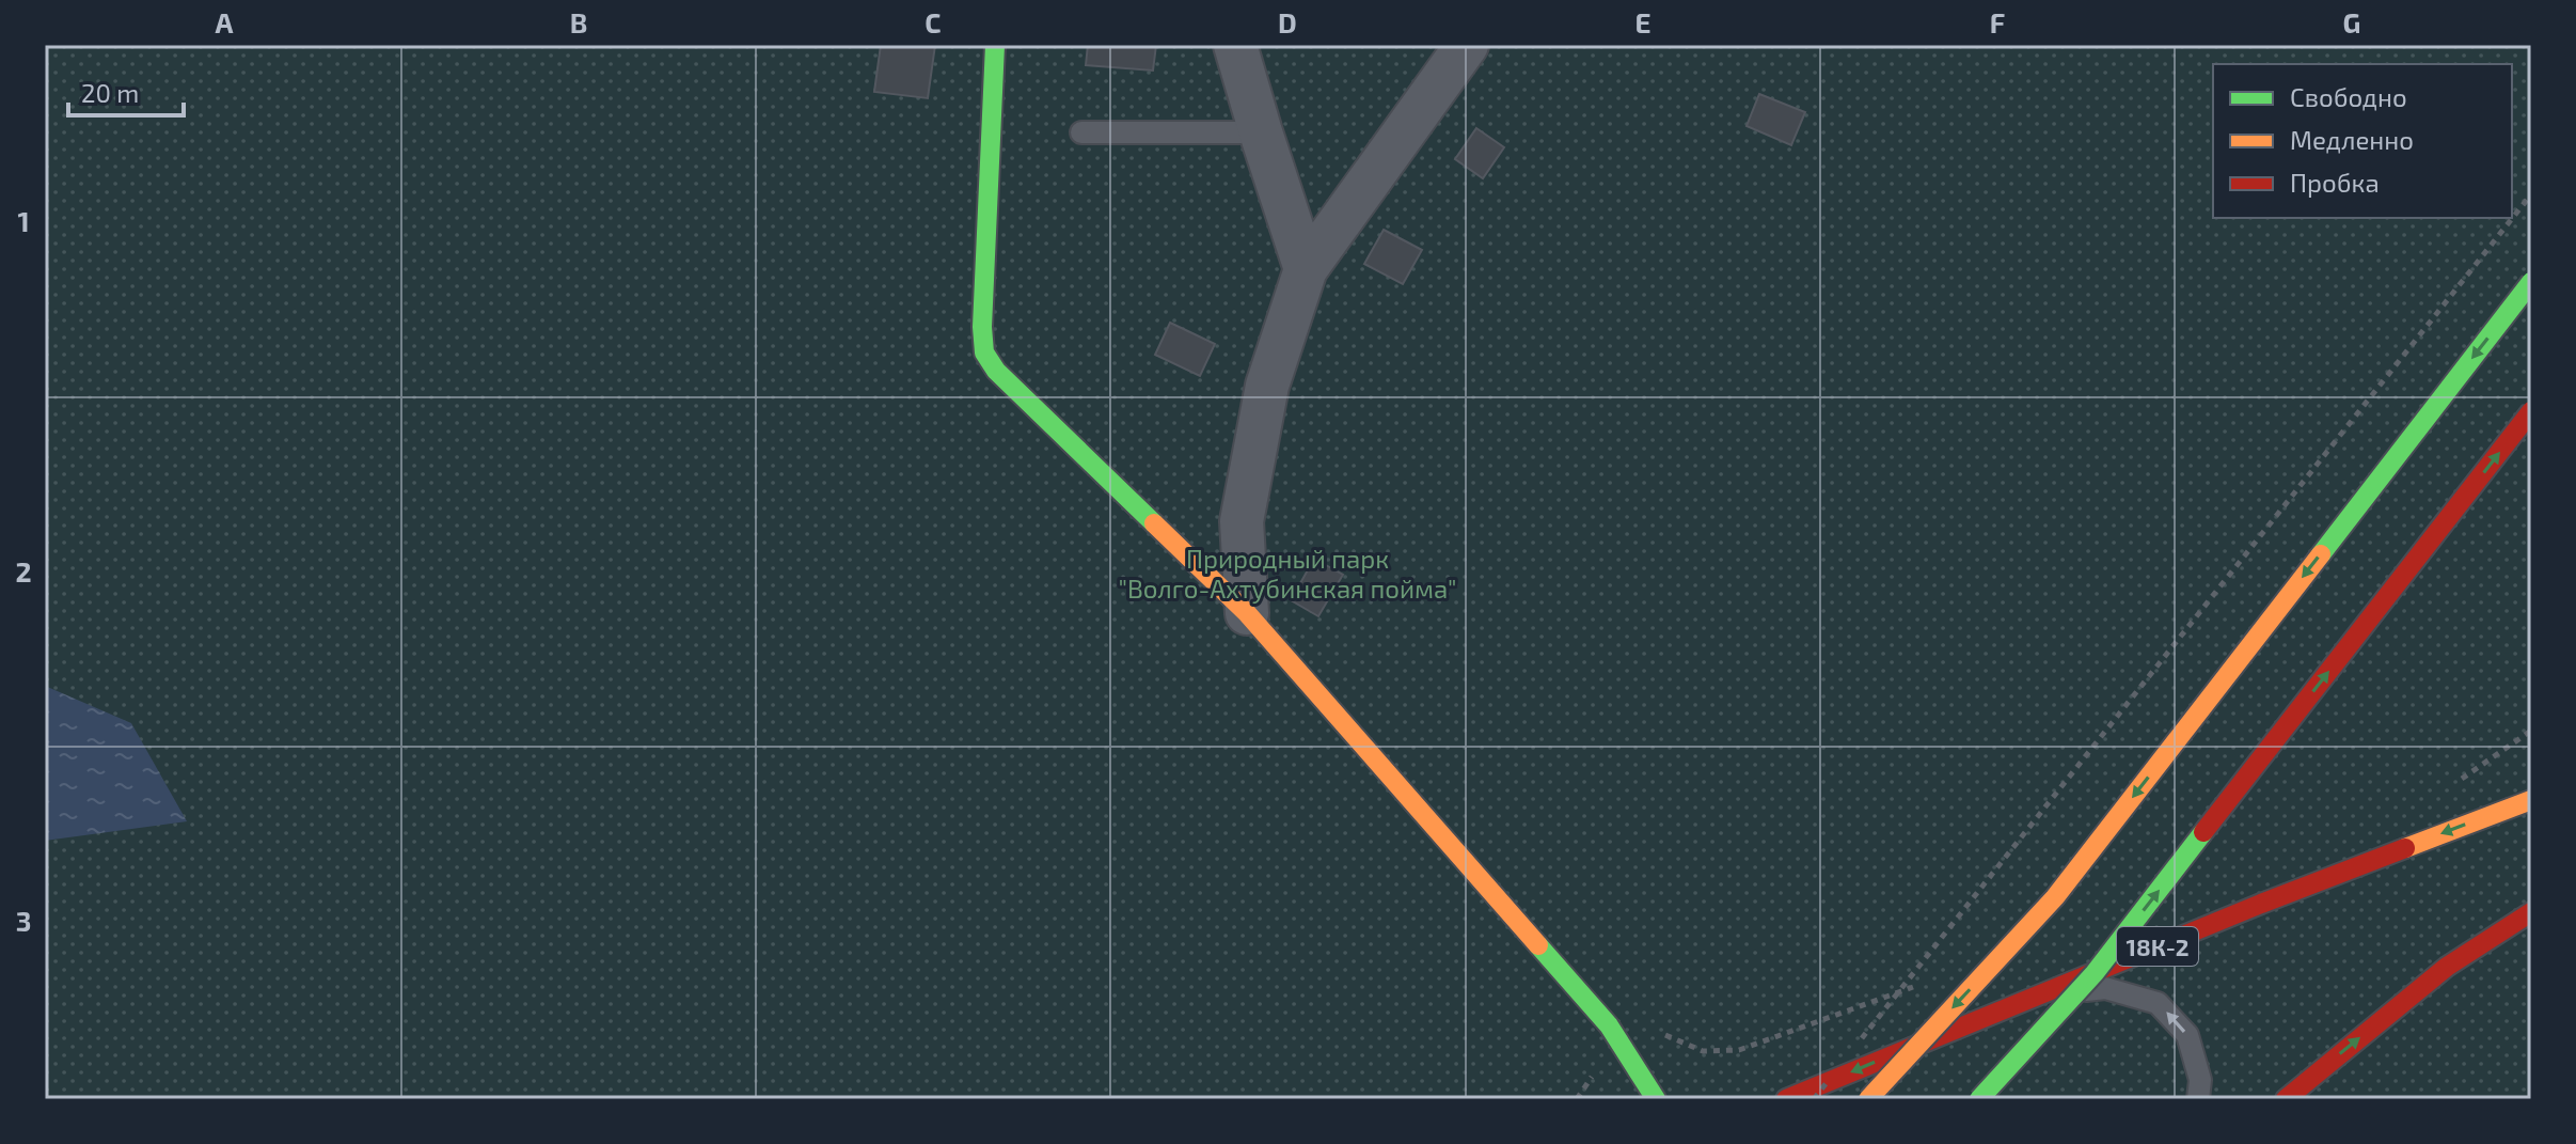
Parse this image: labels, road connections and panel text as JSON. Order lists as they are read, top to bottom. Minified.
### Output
{"streets":{"main road":["18К-2"]},"parks":["Природный парк \"Волго-Ахтубинская пойма\""],"legend":["Свободно","Медленно","Пробка"],"scale_bar":"20 m","grid":{"columns":["A","B","C","D","E","F","G"],"rows":["1","2","3"]}}
